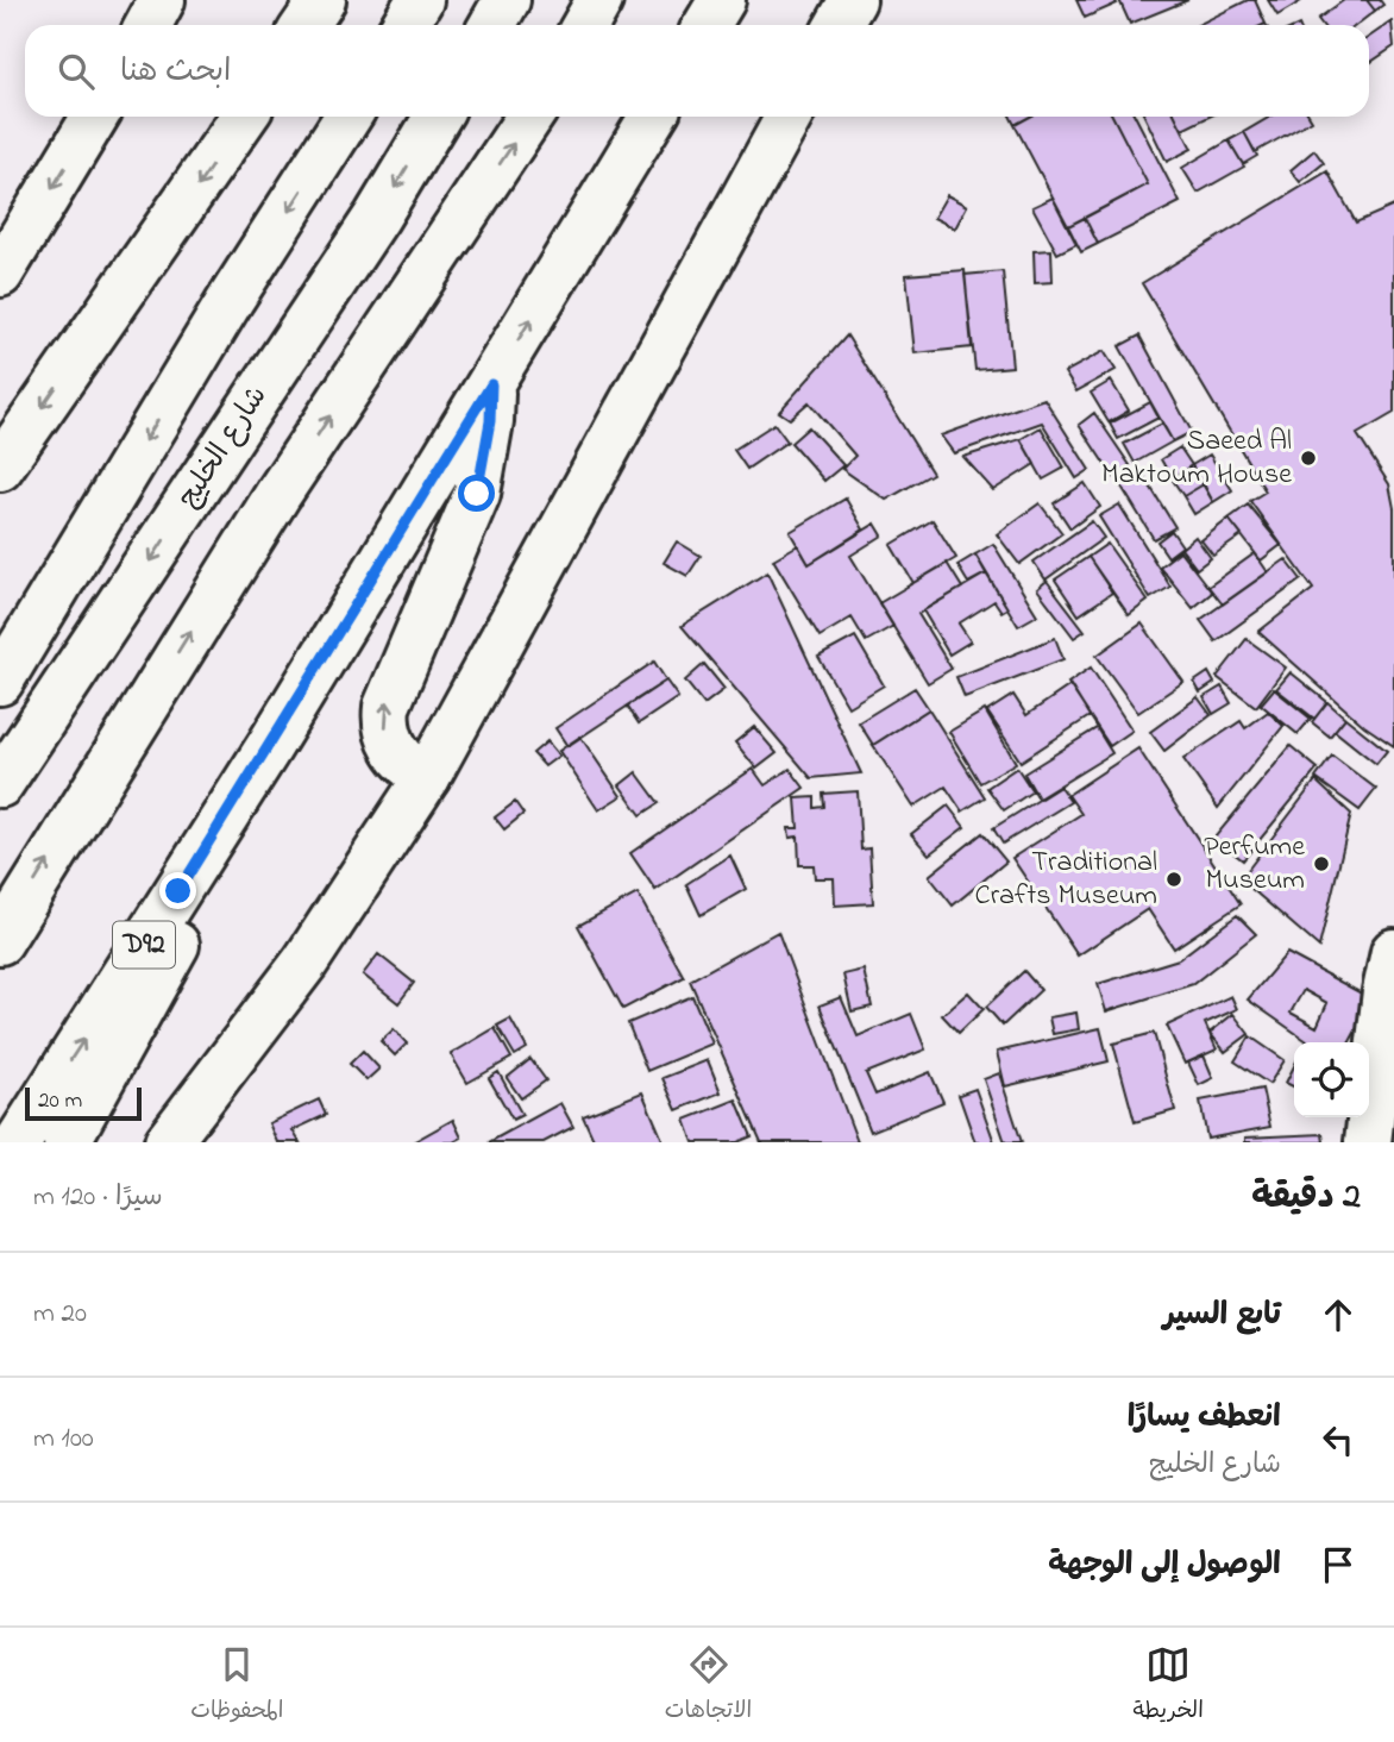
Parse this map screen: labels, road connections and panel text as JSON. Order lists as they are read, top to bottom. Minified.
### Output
{"streets":{"main road":["شارع الخليج","D92"]},"places":["Saeed Al Maktoum House","Perfume Museum","Traditional Crafts Museum"],"scale_bar":"20 m","page":{"search":"ابحث هنا","scale":"20 m","heading":["2 دقيقة","سيرًا · 120 m"],"list":[["تابع السير","20 m"],["انعطف يسارًا","شارع الخليج","100 m"],"الوصول إلى الوجهة"],"nav":["الخريطة","الاتجاهات","المحفوظات"]}}
